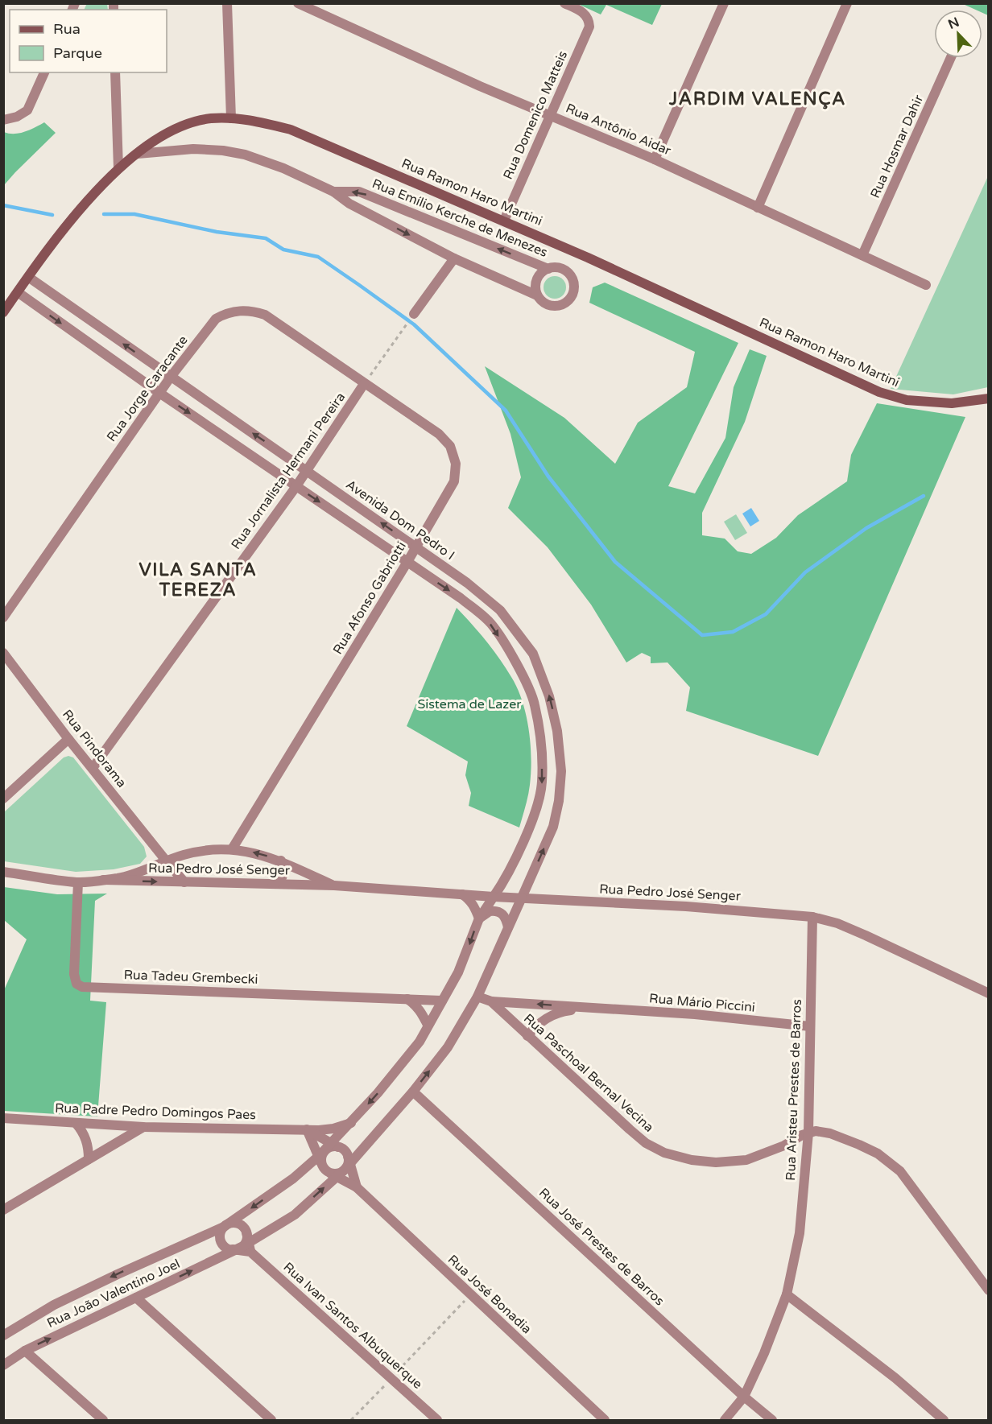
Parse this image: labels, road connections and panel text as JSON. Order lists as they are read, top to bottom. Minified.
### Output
{"streets":{"main road":["Rua Ramon Haro Martini"],"street":["Rua Domenico Matteis","Rua Antônio Aidar","Rua Hosmar Dahir","Rua Emílio Kerche de Menezes","Rua Jorge Caracante","Rua Jornalista Hermani Pereira","Avenida Dom Pedro I","Rua Afonso Gabriotti","Rua Pindorama","Rua Pedro José Senger","Rua Tadeu Grembecki","Rua Mário Piccini","Rua Paschoal Bernal Vecina","Rua Aristeu Prestes de Barros","Rua Padre Pedro Domingos Paes","Rua José Prestes de Barros","Rua João Valentino Joel","Rua José Bonadia","Rua Ivan Santos Albuquerque"]},"crossings":[["Rua Domenico Matteis","Rua Antônio Aidar"],["Rua Domenico Matteis","Rua Ramon Haro Martini"],["Rua Antônio Aidar","Rua Hosmar Dahir"],["Rua Ramon Haro Martini","Rua Emílio Kerche de Menezes"],["Rua Ramon Haro Martini","Avenida Dom Pedro I"],["Rua Jorge Caracante","Rua Jornalista Hermani Pereira"],["Rua Jorge Caracante","Avenida Dom Pedro I"],["Rua Jorge Caracante","Rua Afonso Gabriotti"],["Rua Jornalista Hermani Pereira","Avenida Dom Pedro I"],["Rua Jornalista Hermani Pereira","Rua Afonso Gabriotti"],["Rua Jornalista Hermani Pereira","Rua Pindorama"],["Avenida Dom Pedro I","Rua Afonso Gabriotti"],["Avenida Dom Pedro I","Rua Pedro José Senger"],["Avenida Dom Pedro I","Rua João Valentino Joel"],["Rua Afonso Gabriotti","Rua Pedro José Senger"],["Rua Pindorama","Rua Pedro José Senger"],["Rua Pedro José Senger","Rua Tadeu Grembecki"],["Rua Pedro José Senger","Rua Aristeu Prestes de Barros"],["Rua Pedro José Senger","Rua João Valentino Joel"],["Rua Tadeu Grembecki","Rua João Valentino Joel"],["Rua Mário Piccini","Rua Paschoal Bernal Vecina"],["Rua Mário Piccini","Rua Aristeu Prestes de Barros"],["Rua Paschoal Bernal Vecina","Rua Aristeu Prestes de Barros"],["Rua Paschoal Bernal Vecina","Rua João Valentino Joel"],["Rua Aristeu Prestes de Barros","Rua José Prestes de Barros"],["Rua Padre Pedro Domingos Paes","Rua João Valentino Joel"],["Rua José Prestes de Barros","Rua João Valentino Joel"],["Rua João Valentino Joel","Rua José Bonadia"],["Rua João Valentino Joel","Rua Ivan Santos Albuquerque"]],"districts":["JARDIM VALENÇA","VILA SANTA TEREZA"],"parks":["Sistema de Lazer"],"legend":["Rua","Parque"],"north":"top left"}
